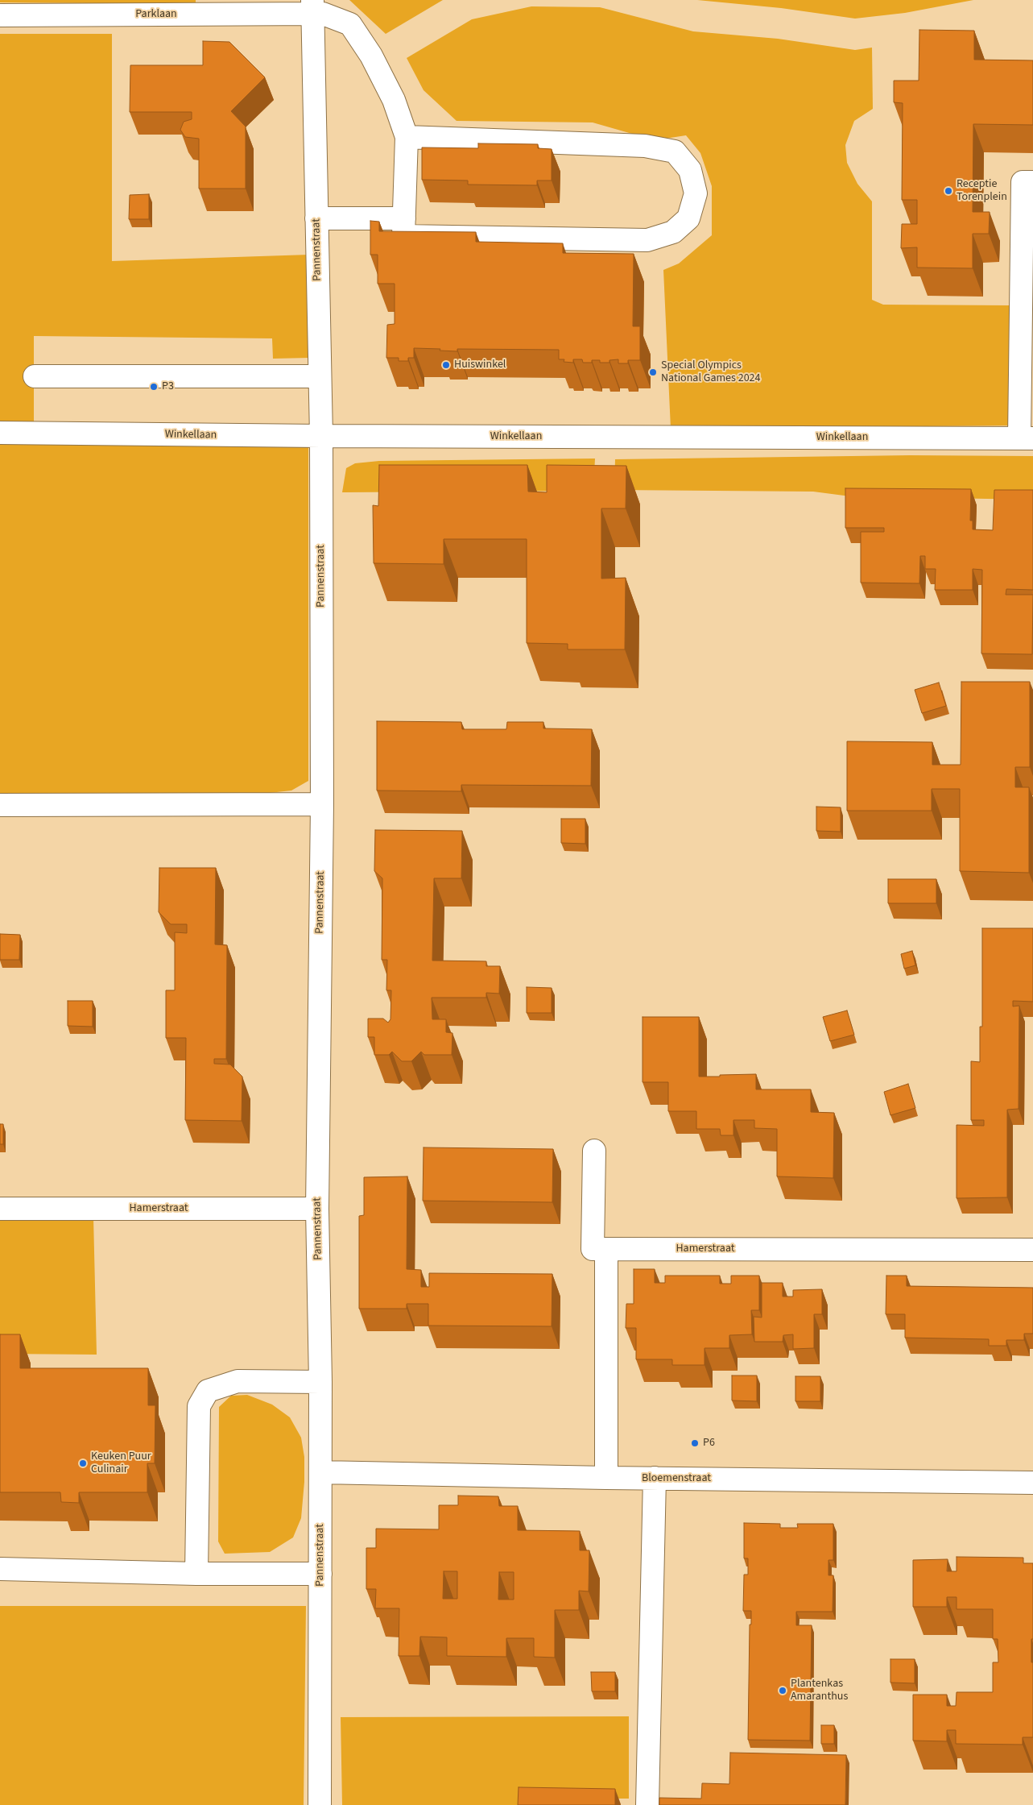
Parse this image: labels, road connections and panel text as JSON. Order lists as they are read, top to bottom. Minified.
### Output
{"streets":{"street":["Parklaan","Pannenstraat","Winkellaan","Hamerstraat","Bloemenstraat"]},"crossings":[["Parklaan","Pannenstraat"],["Pannenstraat","Winkellaan"],["Pannenstraat","Hamerstraat"],["Pannenstraat","Bloemenstraat"]],"places":["Receptie Torenplein","Huiswinkel","Special Olympics National Games 2024","P3","P6","Keuken Puur Culinair","Plantenkas Amaranthus"]}
